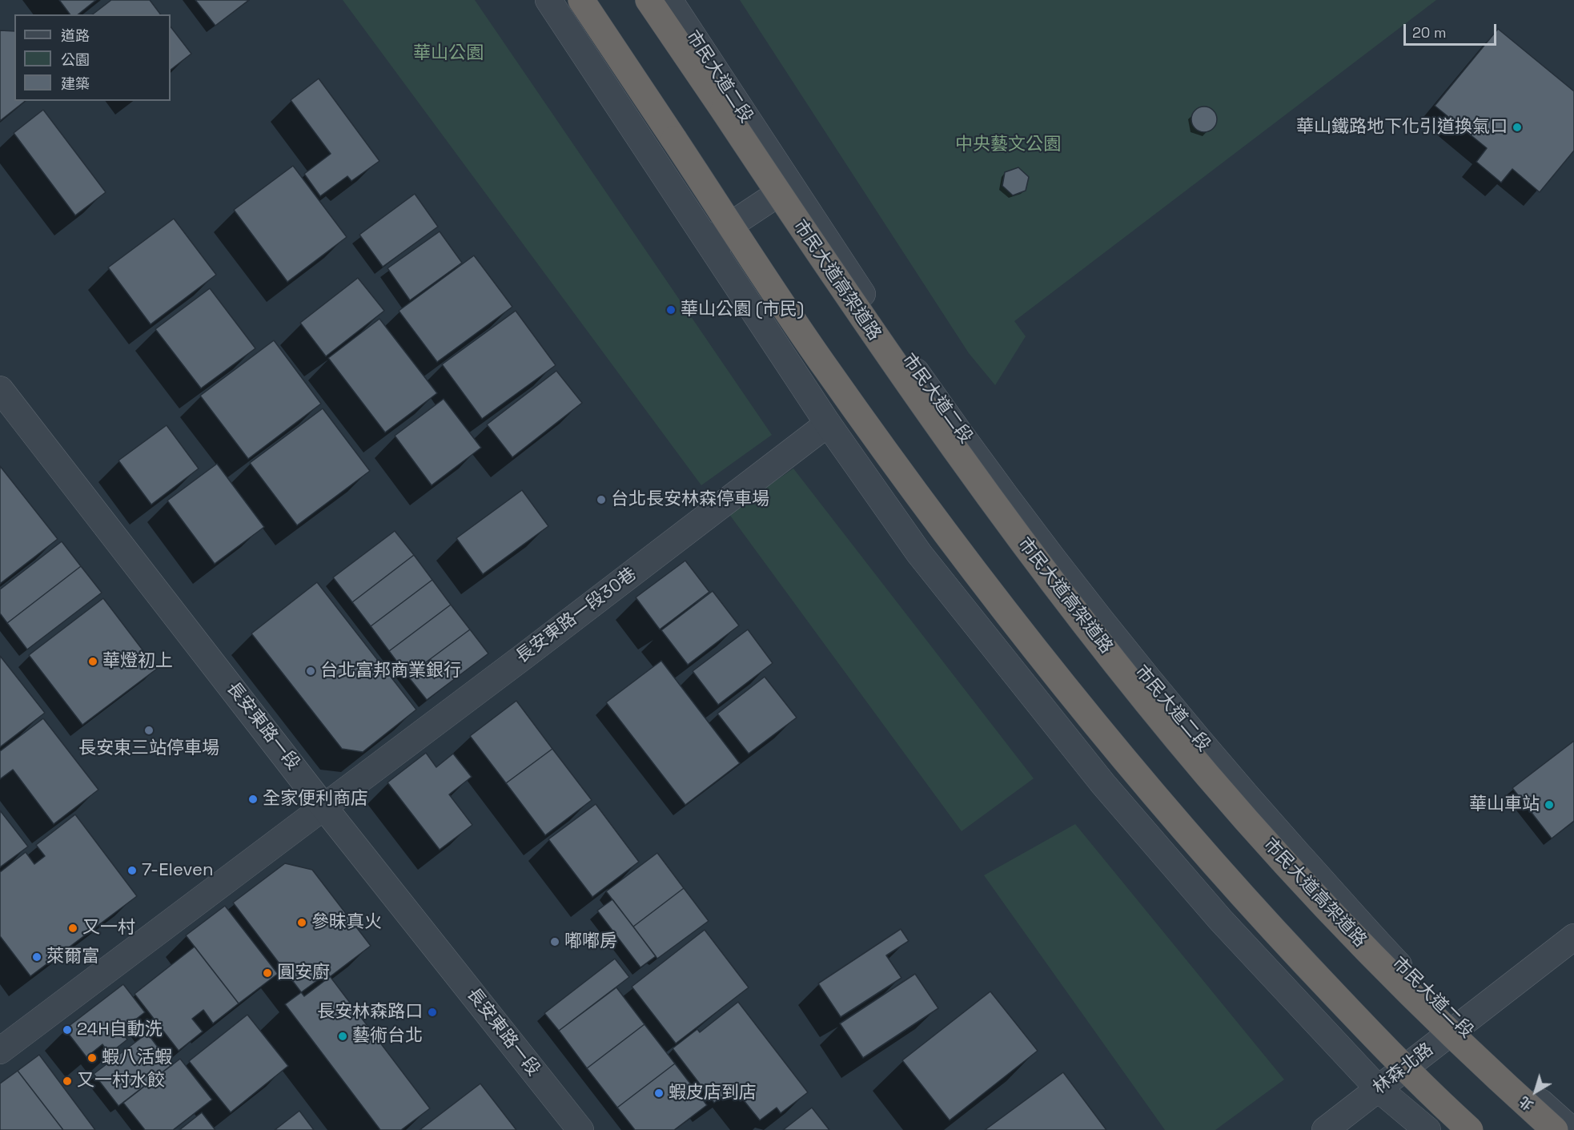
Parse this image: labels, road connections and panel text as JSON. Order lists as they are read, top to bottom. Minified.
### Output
{"streets":{"highway":["市民大道高架道路"],"street":["市民大道二段","長安東路一段30巷","長安東路一段","林森北路"]},"crossings":[["市民大道二段","林森北路"],["長安東路一段30巷","長安東路一段"]],"parks":["華山公園","中央藝文公園"],"places":["華山鐵路地下化引道換氣口","華山公園 (市民)","台北長安林森停車場","華燈初上","台北富邦商業銀行","長安東三站停車場","全家便利商店","華山車站","7-Eleven","參昧真火","又一村","嘟嘟房","萊爾富","圓安廚","長安林森路口","24H自動洗","藝術台北","蝦八活蝦","又一村水餃","蝦皮店到店"],"legend":["道路","公園","建築"],"scale_bar":"20 m","north":"bottom left"}
